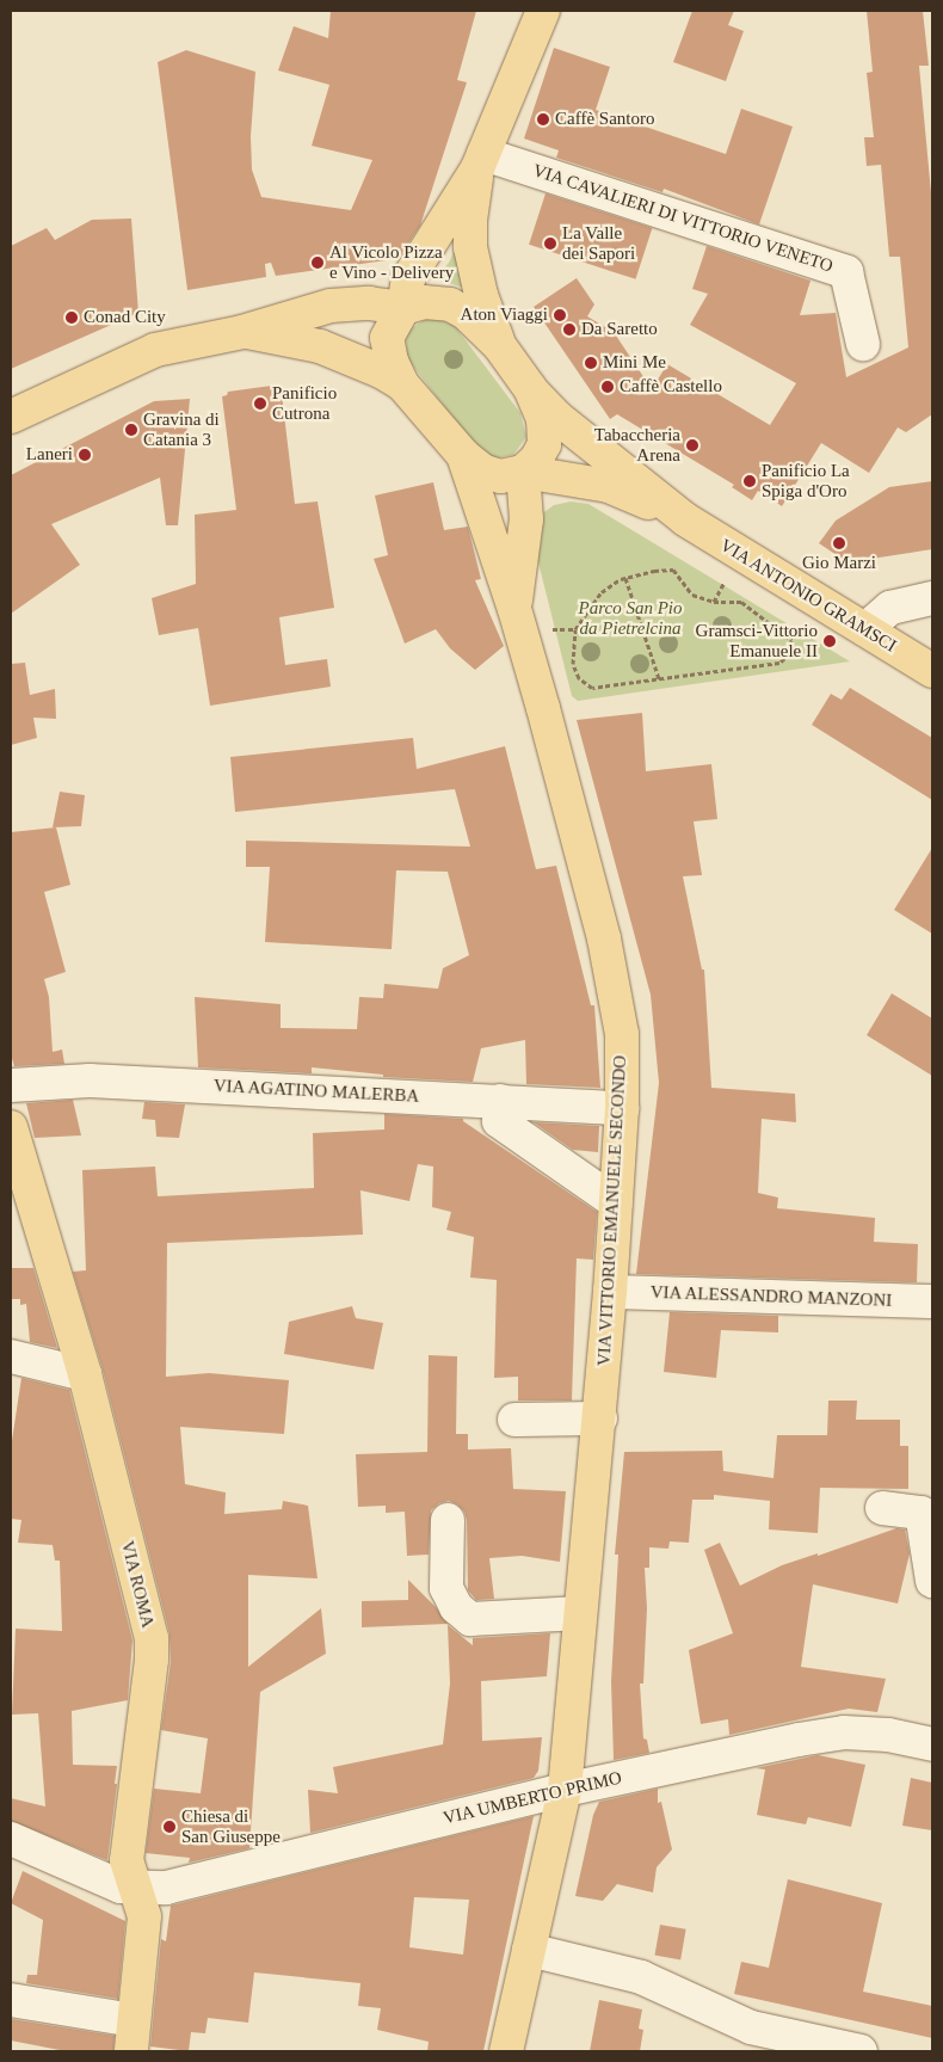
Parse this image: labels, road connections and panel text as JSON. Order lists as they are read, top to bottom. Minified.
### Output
{"streets":{"main road":["VIA ANTONIO GRAMSCI","VIA VITTORIO EMANUELE SECONDO","VIA ROMA"],"street":["VIA CAVALIERI DI VITTORIO VENETO","VIA AGATINO MALERBA","VIA ALESSANDRO MANZONI","VIA UMBERTO PRIMO"]},"crossings":[["VIA AGATINO MALERBA","VIA VITTORIO EMANUELE SECONDO"],["VIA VITTORIO EMANUELE SECONDO","VIA ALESSANDRO MANZONI"],["VIA VITTORIO EMANUELE SECONDO","VIA UMBERTO PRIMO"],["VIA ROMA","VIA UMBERTO PRIMO"]],"parks":["Parco San Pio da Pietrelcina"],"places":["Caffè Santoro","La Valle dei Sapori","Al Vicolo Pizza e Vino - Delivery","Aton Viaggi","Conad City","Da Saretto","Mini Me","Caffè Castello","Panificio Cutrona","Gravina di Catania 3","Tabaccheria Arena","Laneri","Panificio La Spiga d'Oro","Gio Marzi","Gramsci-Vittorio Emanuele II","Chiesa di San Giuseppe"]}
